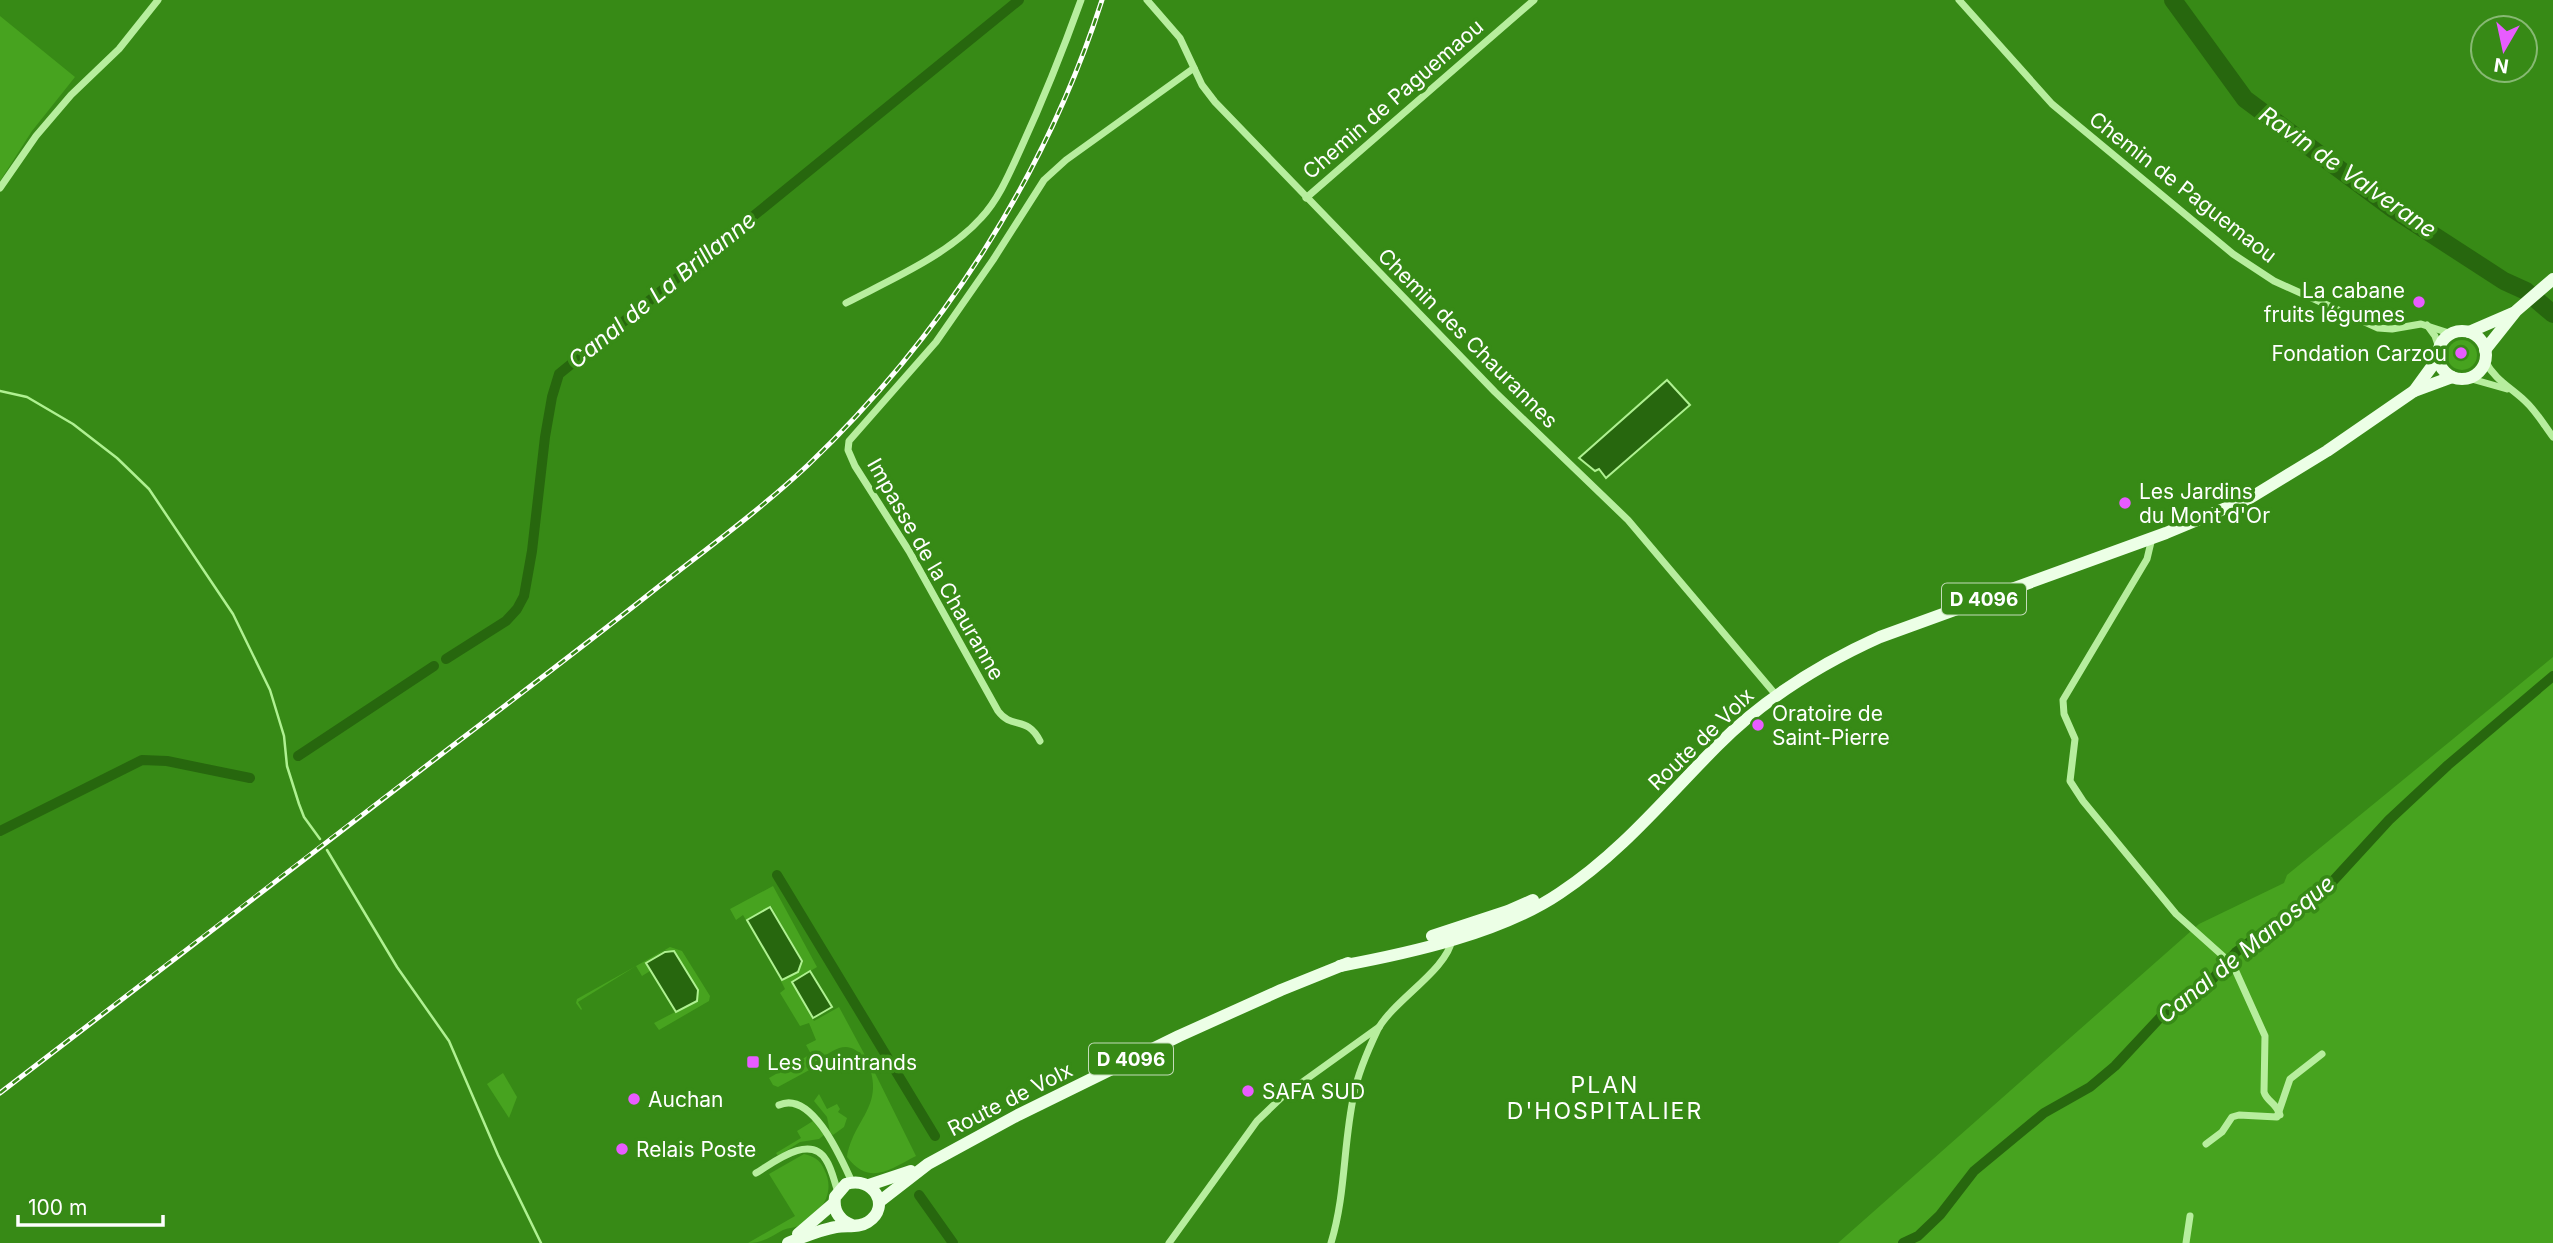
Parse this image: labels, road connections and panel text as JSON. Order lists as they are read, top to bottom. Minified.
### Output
{"streets":{"main road":["D 4096","Route de Volx"],"street":["Chemin de Paguemaou","Chemin des Chaurannes","Impasse de la Chauranne"]},"crossings":[["Chemin de Paguemaou","Chemin des Chaurannes"],["Chemin des Chaurannes","Impasse de la Chauranne"],["Chemin des Chaurannes","Route de Volx"]],"districts":["PLAN D'HOSPITALIER"],"water":["Ravin de Valverane","Canal de La Brillanne","Canal de Manosque"],"places":{"other":["La cabane fruits légumes","Fondation Carzou","Les Jardins du Mont d'Or","Oratoire de Saint-Pierre","SAFA SUD","Auchan","Relais Poste"],"transit":["Les Quintrands"]},"scale_bar":"100 m","north":"bottom"}
